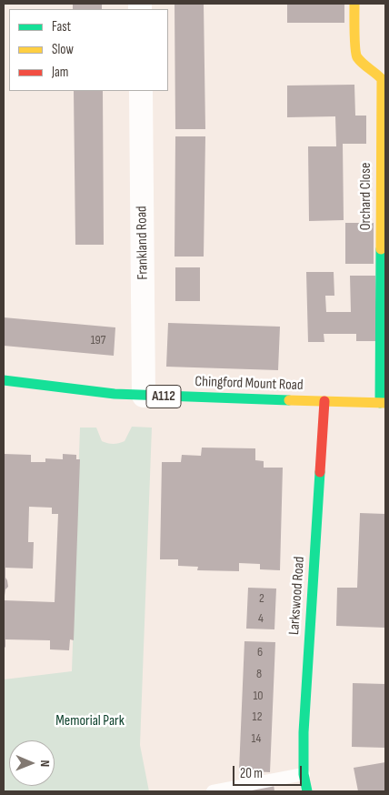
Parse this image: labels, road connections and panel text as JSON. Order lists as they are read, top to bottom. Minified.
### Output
{"streets":{"street":["Orchard Close","Frankland Road","Chingford Mount Road","A112","Larkswood Road"]},"crossings":[["Orchard Close","Chingford Mount Road"],["Frankland Road","Chingford Mount Road"],["Chingford Mount Road","Larkswood Road"]],"parks":["Memorial Park"],"house_numbers":["197","2","4","6","8","10","12","14"],"legend":["Fast","Slow","Jam"],"scale_bar":"20 m","north":"right"}
